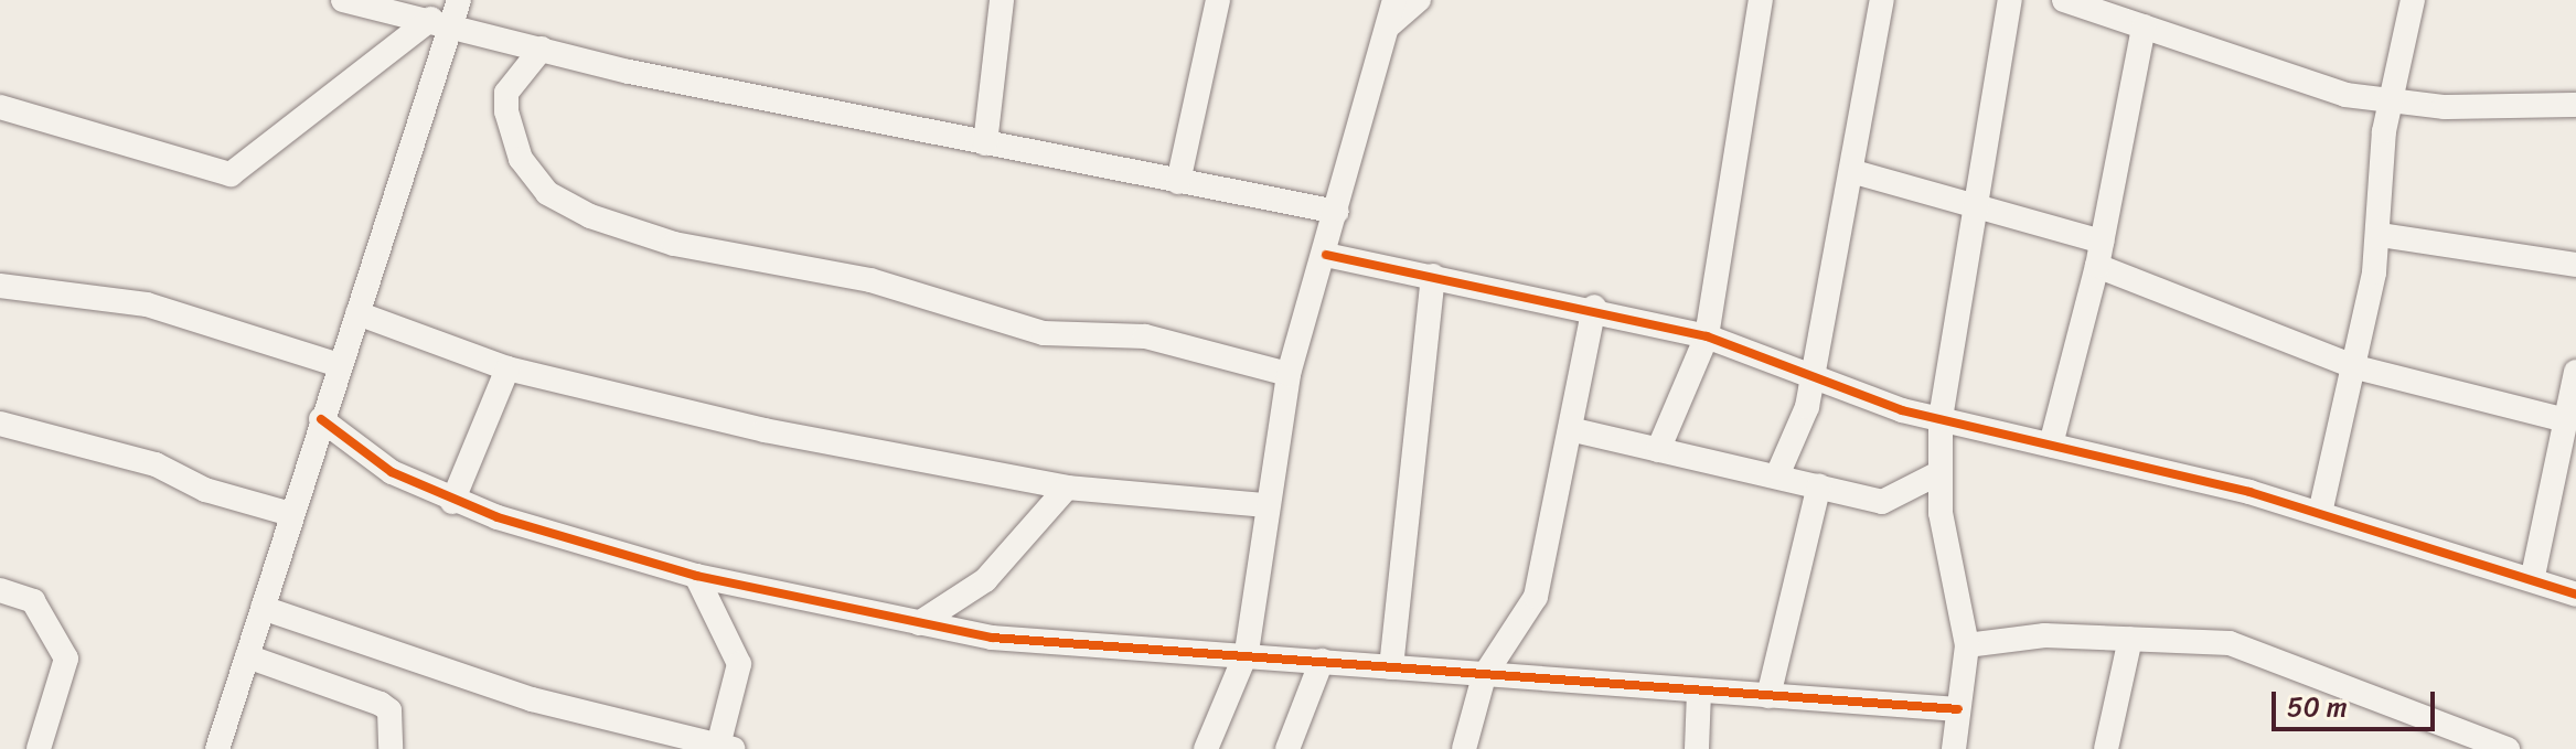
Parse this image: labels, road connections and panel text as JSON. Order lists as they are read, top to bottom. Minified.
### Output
{"scale_bar":"50 m"}
